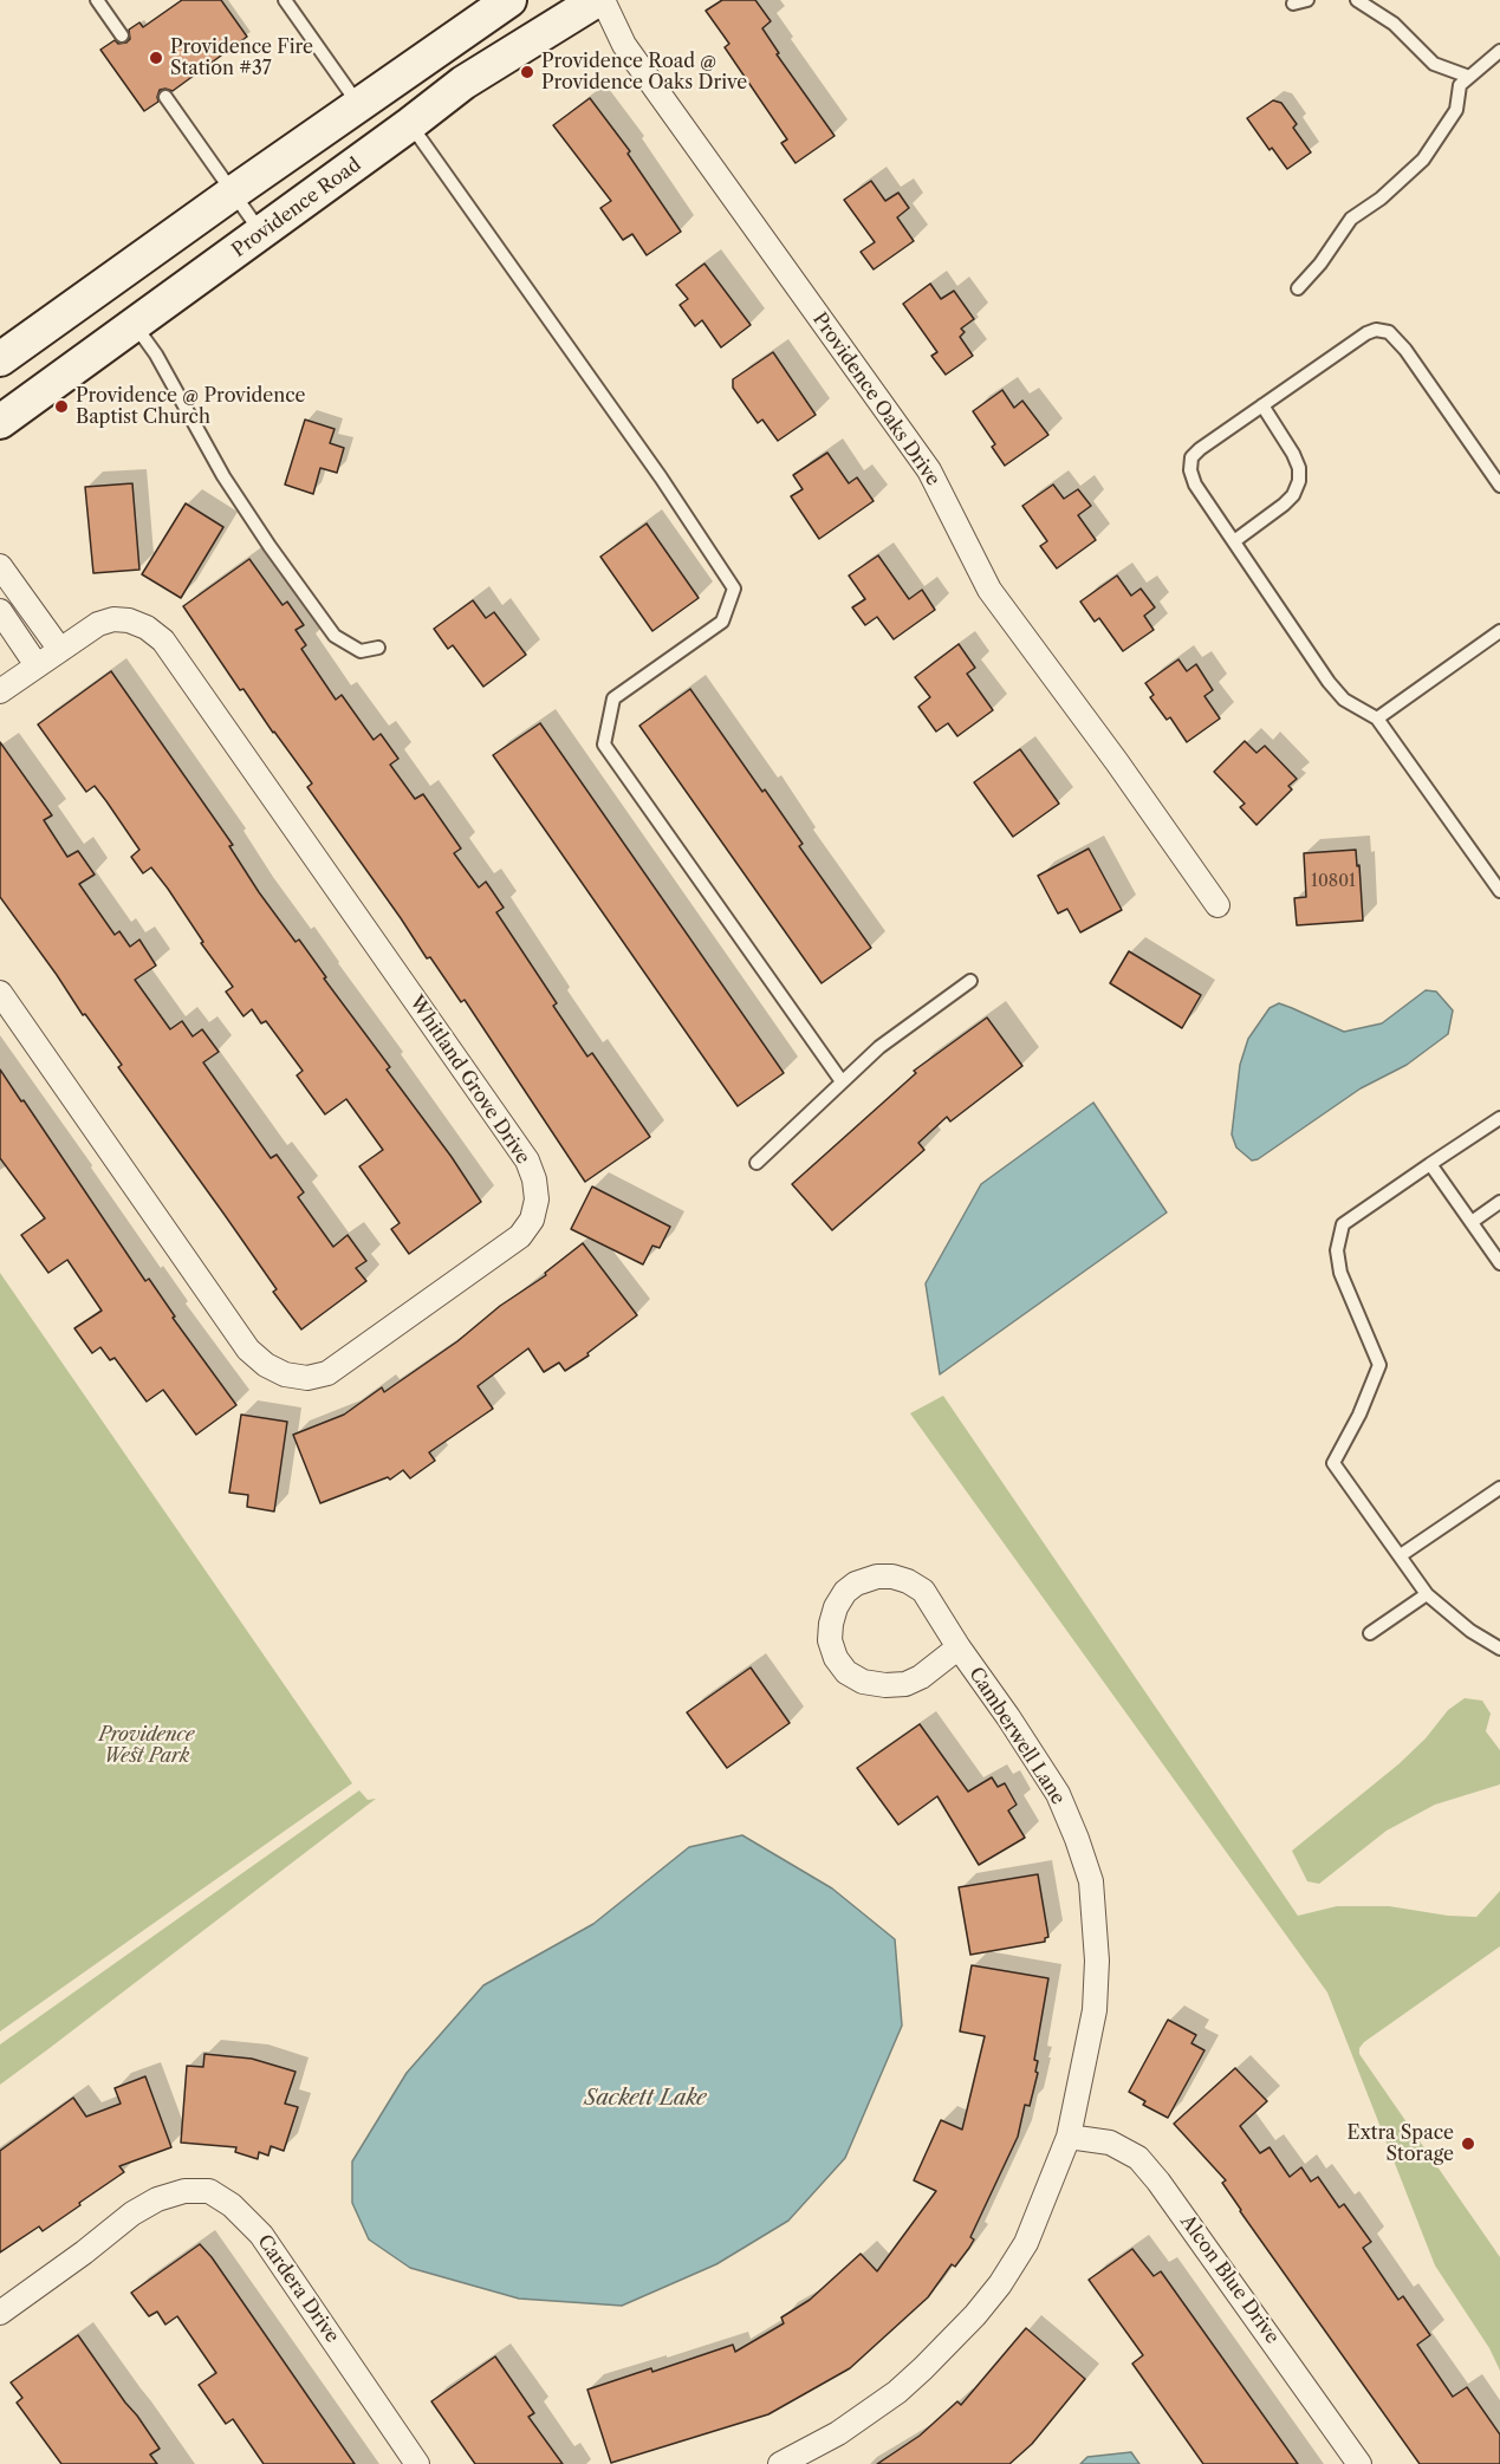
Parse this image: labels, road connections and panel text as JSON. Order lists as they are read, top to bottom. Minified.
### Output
{"streets":{"main road":["Providence Road"],"street":["Providence Oaks Drive","Whitland Grove Drive","Camberwell Lane","Alcon Blue Drive","Cardera Drive"]},"crossings":[["Camberwell Lane","Alcon Blue Drive"]],"water":["Sackett Lake"],"parks":["Providence West Park"],"places":["Providence Fire Station #37","Providence Road @ Providence Oaks Drive","Providence @ Providence Baptist Church","Extra Space Storage"],"house_numbers":["10801"]}
